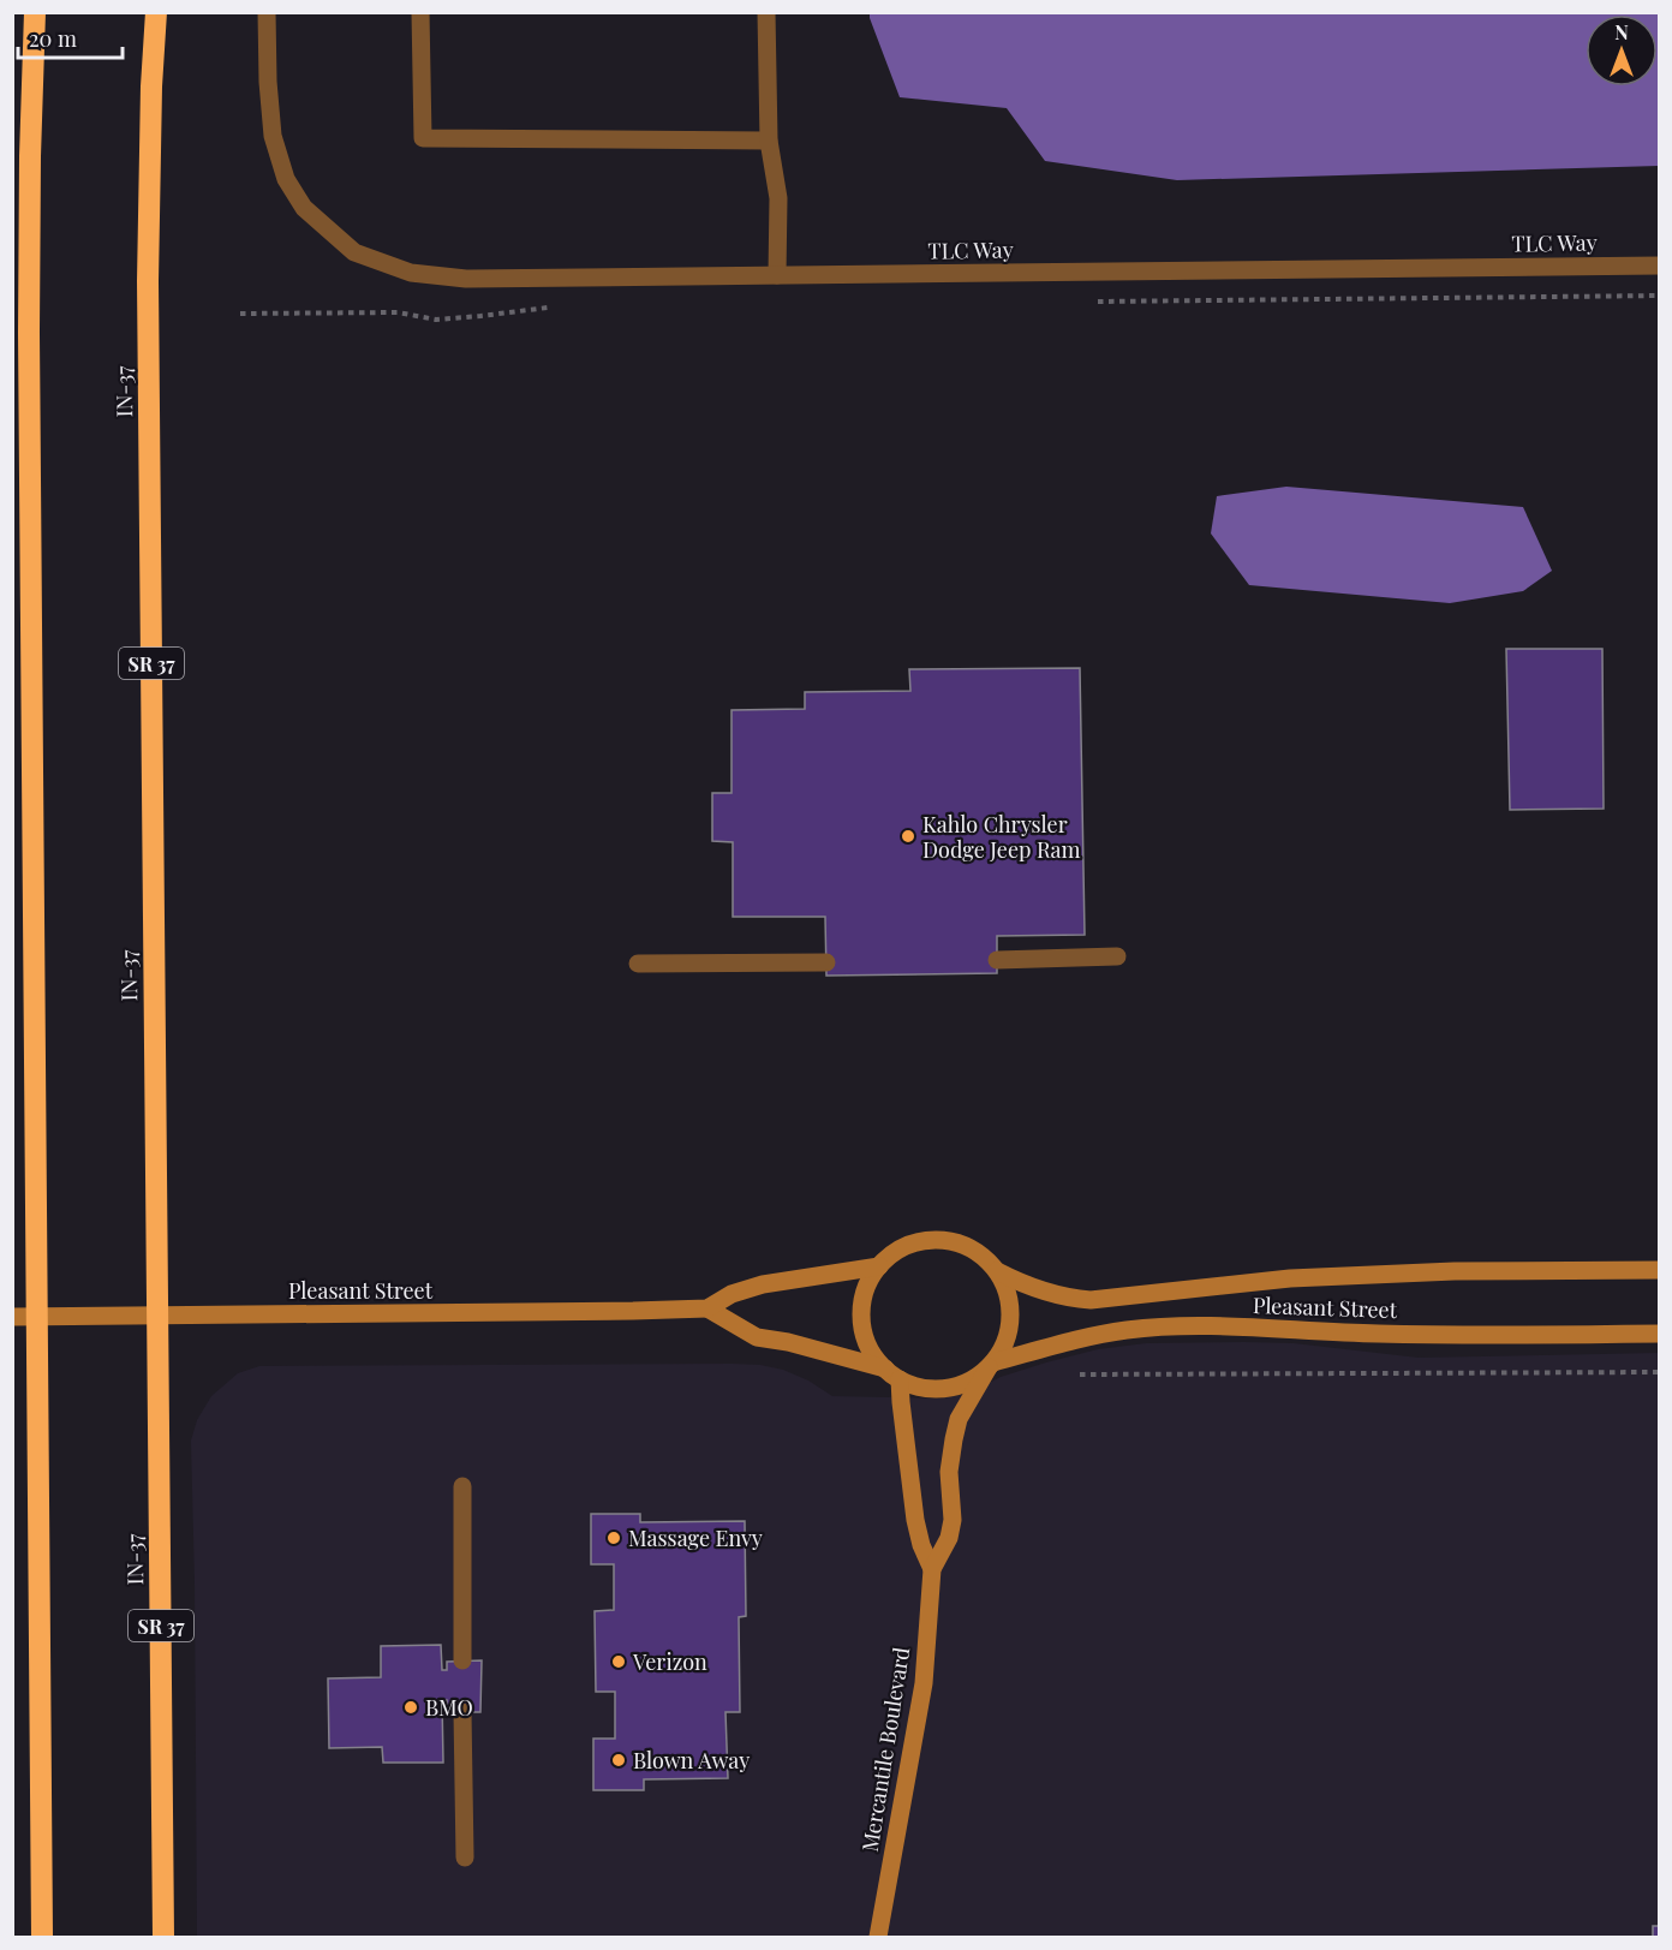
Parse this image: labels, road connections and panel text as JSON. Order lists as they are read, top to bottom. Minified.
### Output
{"streets":{"highway":["IN-37","SR 37"],"street":["TLC Way","Pleasant Street","Mercantile Boulevard"]},"crossings":[["IN-37","Pleasant Street"],["Pleasant Street","Mercantile Boulevard"]],"places":["Kahlo Chrysler Dodge Jeep Ram","Massage Envy","Verizon","BMO","Blown Away"],"scale_bar":"20 m","north":"top"}
